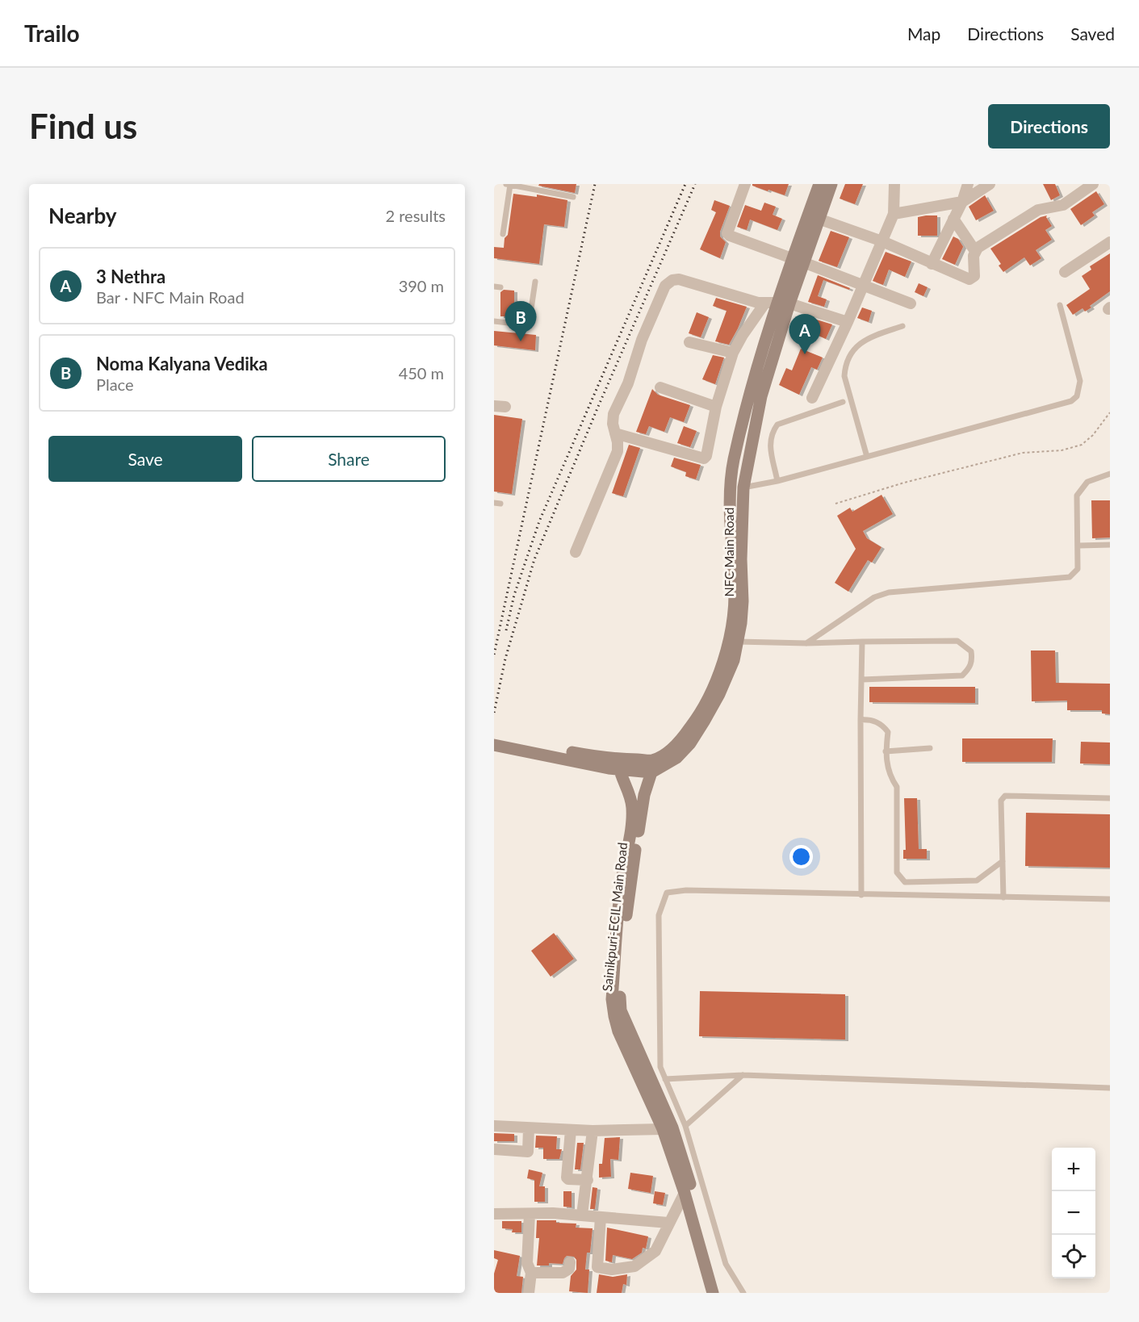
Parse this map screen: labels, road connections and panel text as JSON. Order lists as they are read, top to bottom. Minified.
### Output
{"streets":{"main road":["NFC Main Road","Sainikpuri-ECIL Main Road"]},"crossings":[["NFC Main Road","Sainikpuri-ECIL Main Road"]],"page":{"header":"Trailo","nav":["Map","Directions","Saved"],"buttons":["Directions",["Save","Share"]],"title":"Find us","heading":["Nearby","2 results"],"list":[{"mark":"A","name":"3 Nethra","note":"Bar · NFC Main Road","value":"390 m"},{"mark":"B","name":"Noma Kalyana Vedika","note":"Place","value":"450 m"}],"pins":["B","A"],"map_buttons":["+","−"]}}
